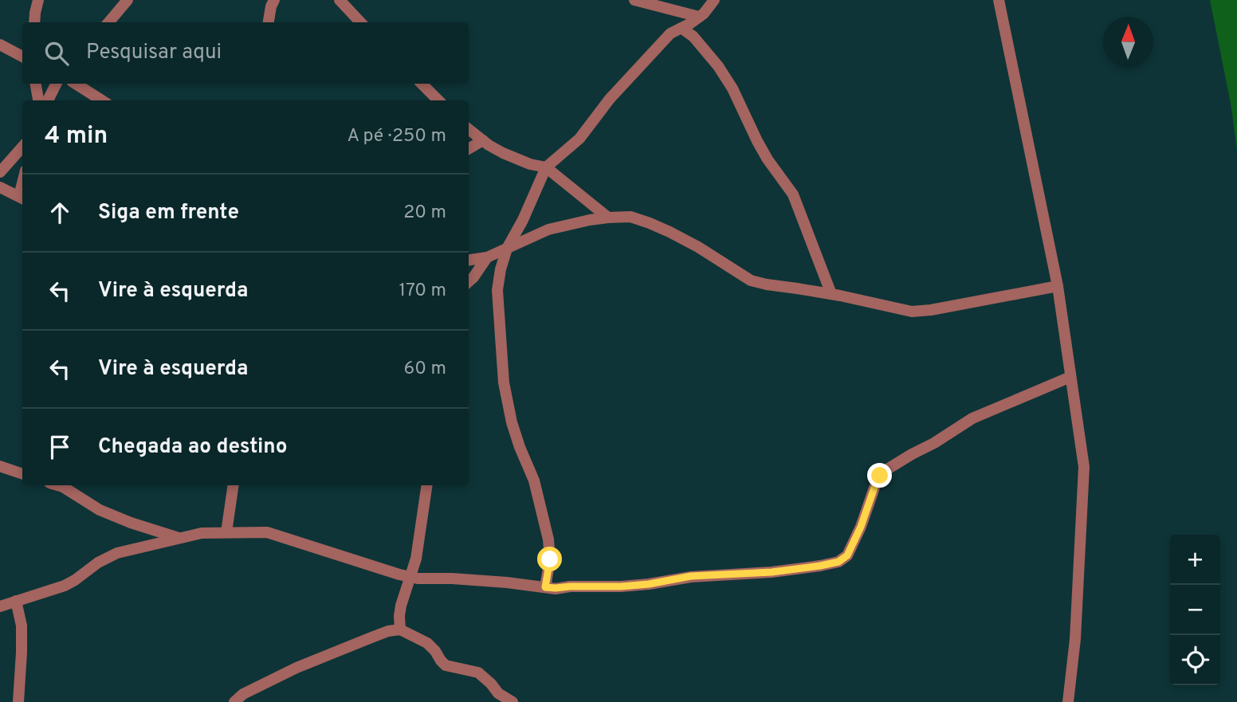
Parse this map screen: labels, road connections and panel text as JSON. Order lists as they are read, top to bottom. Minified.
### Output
{"north":"top","page":{"search":"Pesquisar aqui","heading":["4 min","A pé · 250 m"],"list":[["Siga em frente","20 m"],["Vire à esquerda","170 m"],["Vire à esquerda","60 m"],"Chegada ao destino"],"map_buttons":["+","−"]}}
